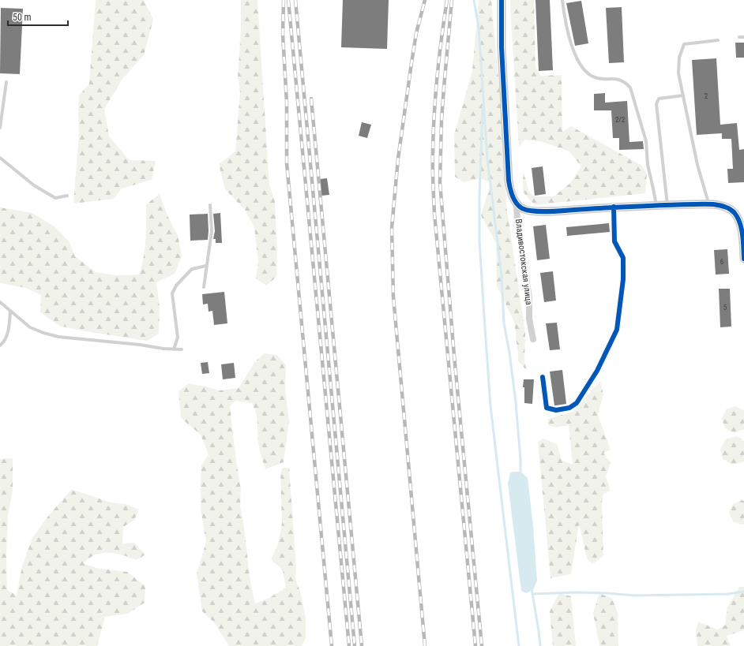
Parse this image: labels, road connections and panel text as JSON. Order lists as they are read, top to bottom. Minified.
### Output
{"streets":{"street":["Владивостокская улица"]},"house_numbers":["2","2/2","6","5"],"scale_bar":"50 m"}
